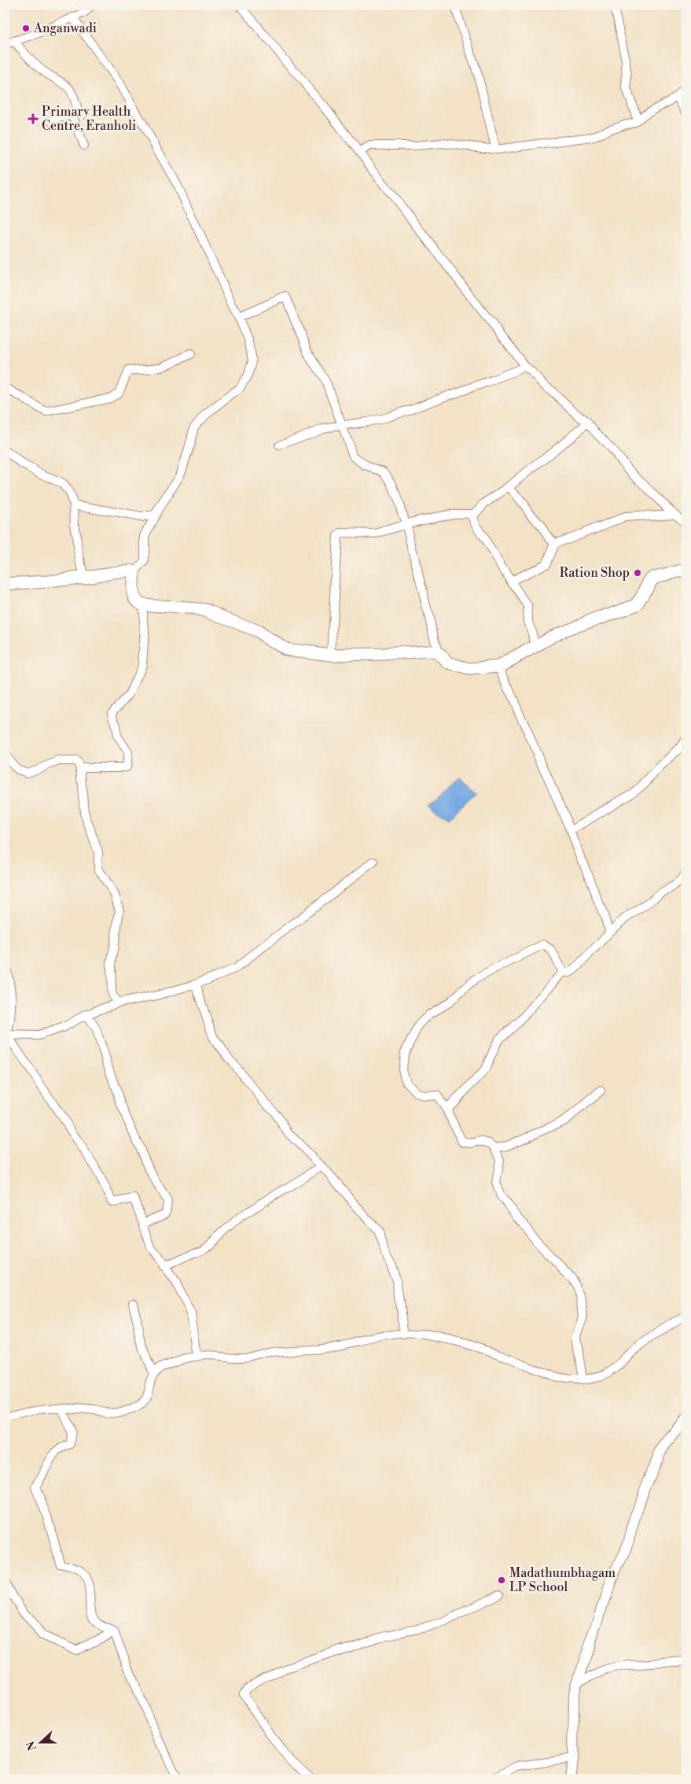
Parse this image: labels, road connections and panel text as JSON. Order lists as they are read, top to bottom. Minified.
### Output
{"places":{"other":["Anganwadi","Ration Shop","Madathumbhagam LP School"],"health":["Primary Health Centre, Eranholi"]},"north":"left"}
